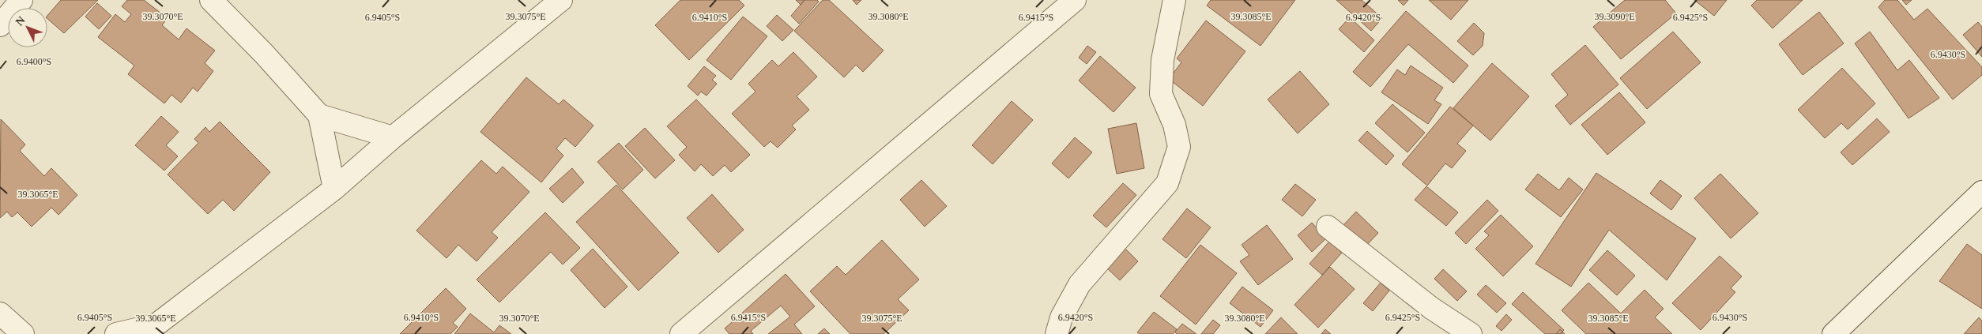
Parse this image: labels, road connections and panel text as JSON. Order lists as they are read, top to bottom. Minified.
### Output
{"north":"top left","coordinates":["39.3070°E","39.3075°E","39.3080°E","39.3085°E","39.3090°E","6.9410°S","6.9425°S","6.9405°S","6.9415°S","6.9420°S","6.9430°S","6.9400°S","39.3065°E"]}
